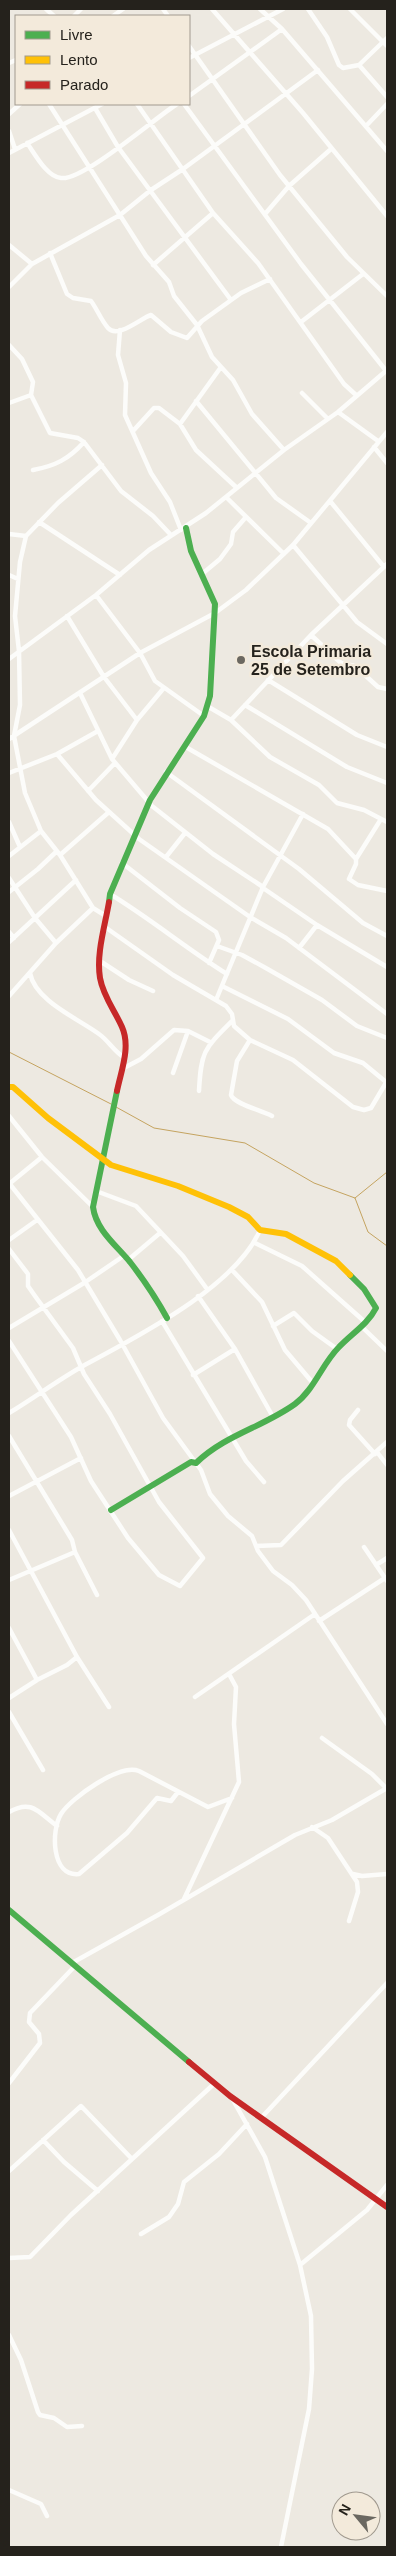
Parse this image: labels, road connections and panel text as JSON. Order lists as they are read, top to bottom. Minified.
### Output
{"places":["Escola Primaria 25 de Setembro"],"legend":["Livre","Lento","Parado"],"north":"top left"}
